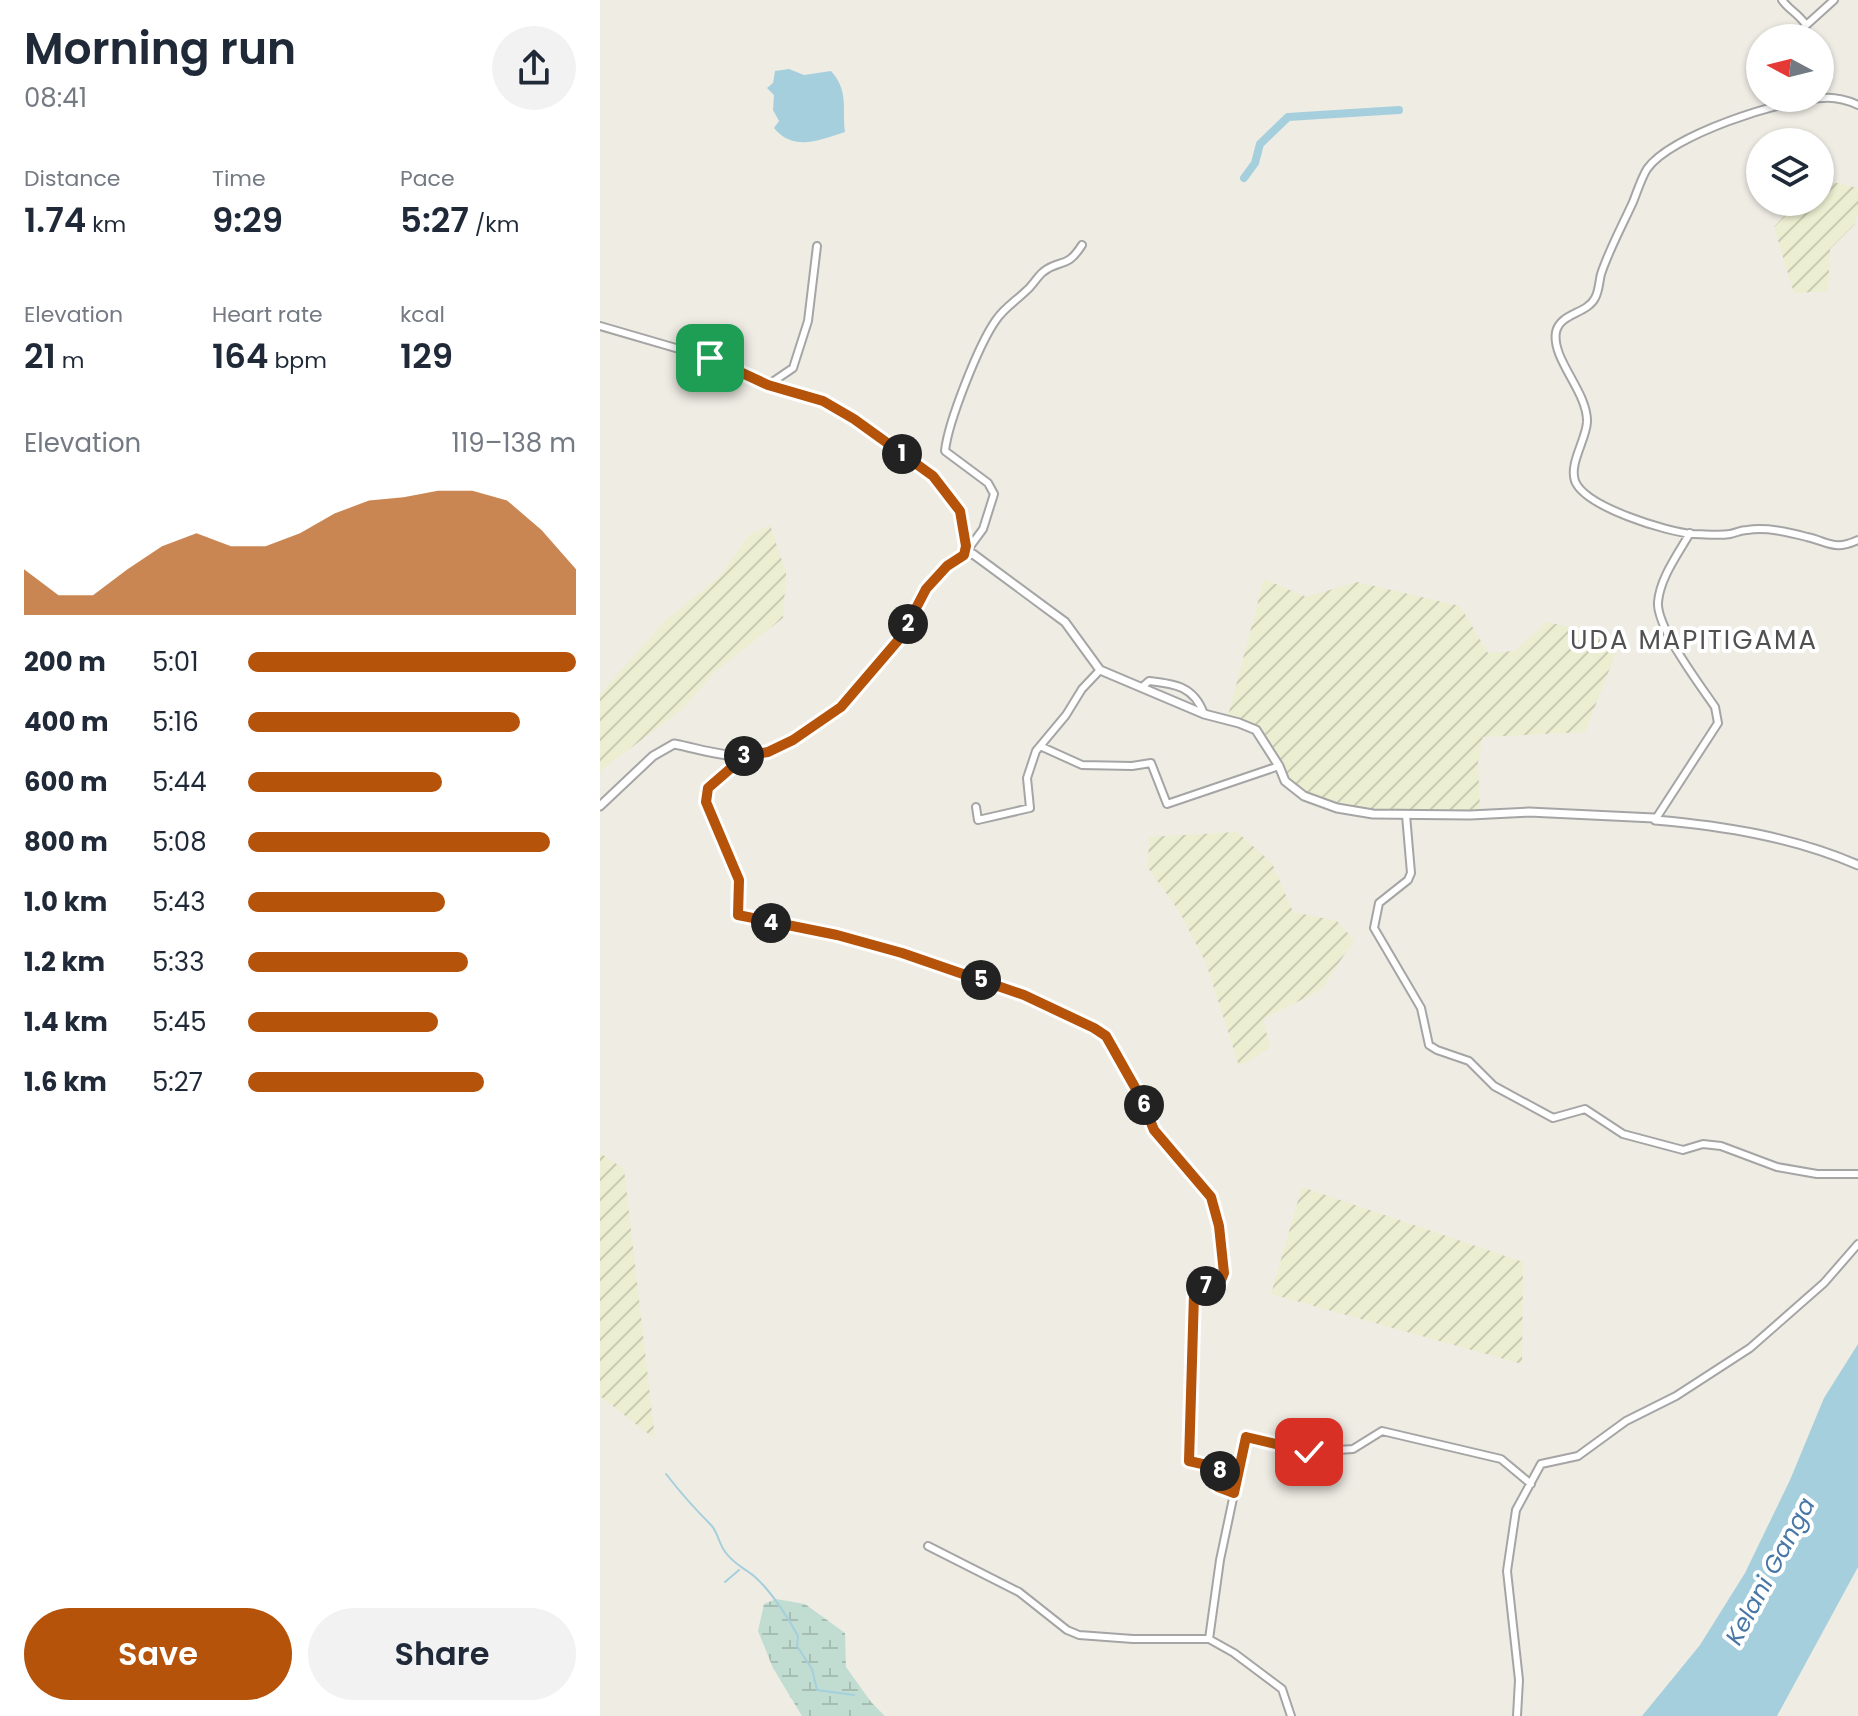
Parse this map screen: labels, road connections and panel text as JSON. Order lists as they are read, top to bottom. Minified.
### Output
{"districts":["UDA MAPITIGAMA"],"water":["Kelani Ganga"],"north":"left","page":{"heading":["Morning run","08:41"],"stats":[["Distance","1.74 km"],["Time","9:29"],["Pace","5:27 /km"],["Elevation","21 m"],["Heart rate","164 bpm"],["kcal","129"]],"chart":["Elevation","119–138 m"],"pins":["1","2","3","4","5","6","7","8"],"list":[{"name":"200 m","note":"5:01"},{"name":"400 m","note":"5:16"},{"name":"600 m","note":"5:44"},{"name":"800 m","note":"5:08"},{"name":"1.0 km","note":"5:43"},{"name":"1.2 km","note":"5:33"},{"name":"1.4 km","note":"5:45"},{"name":"1.6 km","note":"5:27"}],"buttons":["Save","Share"]}}
